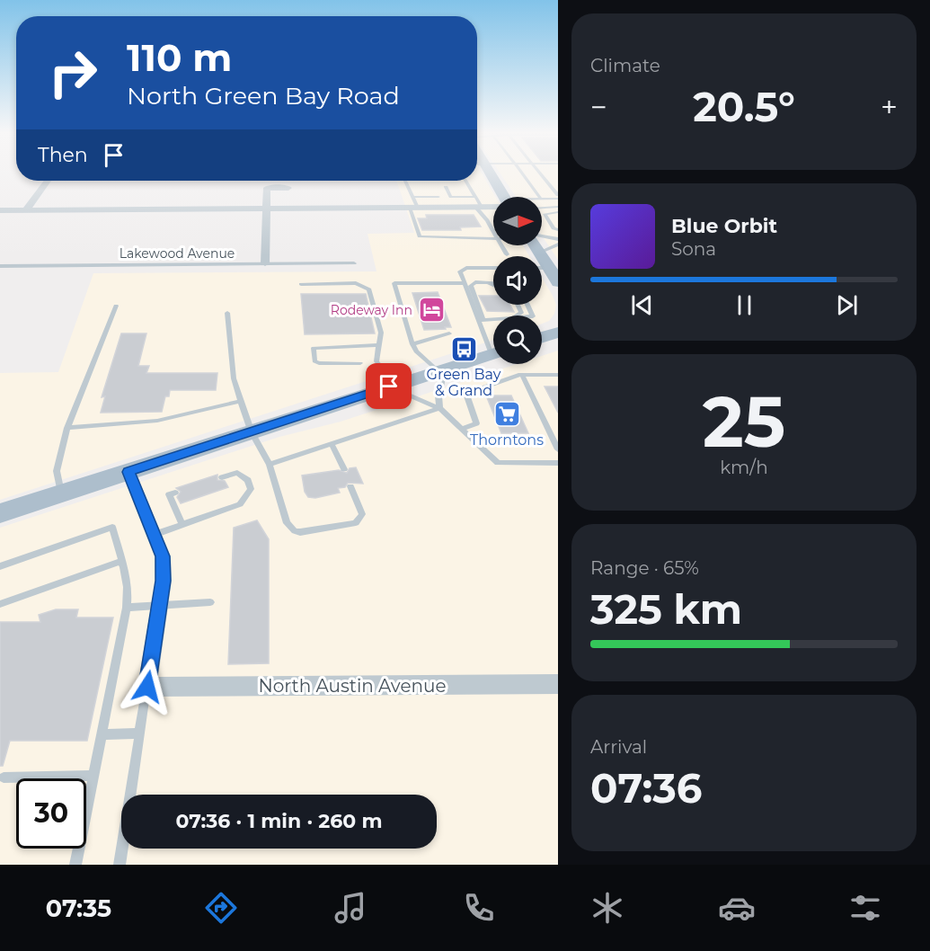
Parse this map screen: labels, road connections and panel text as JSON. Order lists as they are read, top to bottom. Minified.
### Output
{"streets":{"street":["North Austin Avenue"],"lane":["Lakewood Avenue"]},"places":{"hotel":["Rodeway Inn"],"bus stop":["Green Bay & Grand"],"supermarket":["Thorntons"]},"north":"right","page":{"tile":["Climate",["25","km/h"],["Range · 65%","325 km"],["Arrival","07:36"]],"turn":["110 m","North Green Bay Road"],"heat":["−","20.5°","+"],"then":"Then","song":["Blue Orbit","Sona"],"limit":"30","trip":"07:36 · 1 min · 260 m","tabs":"07:35"}}
